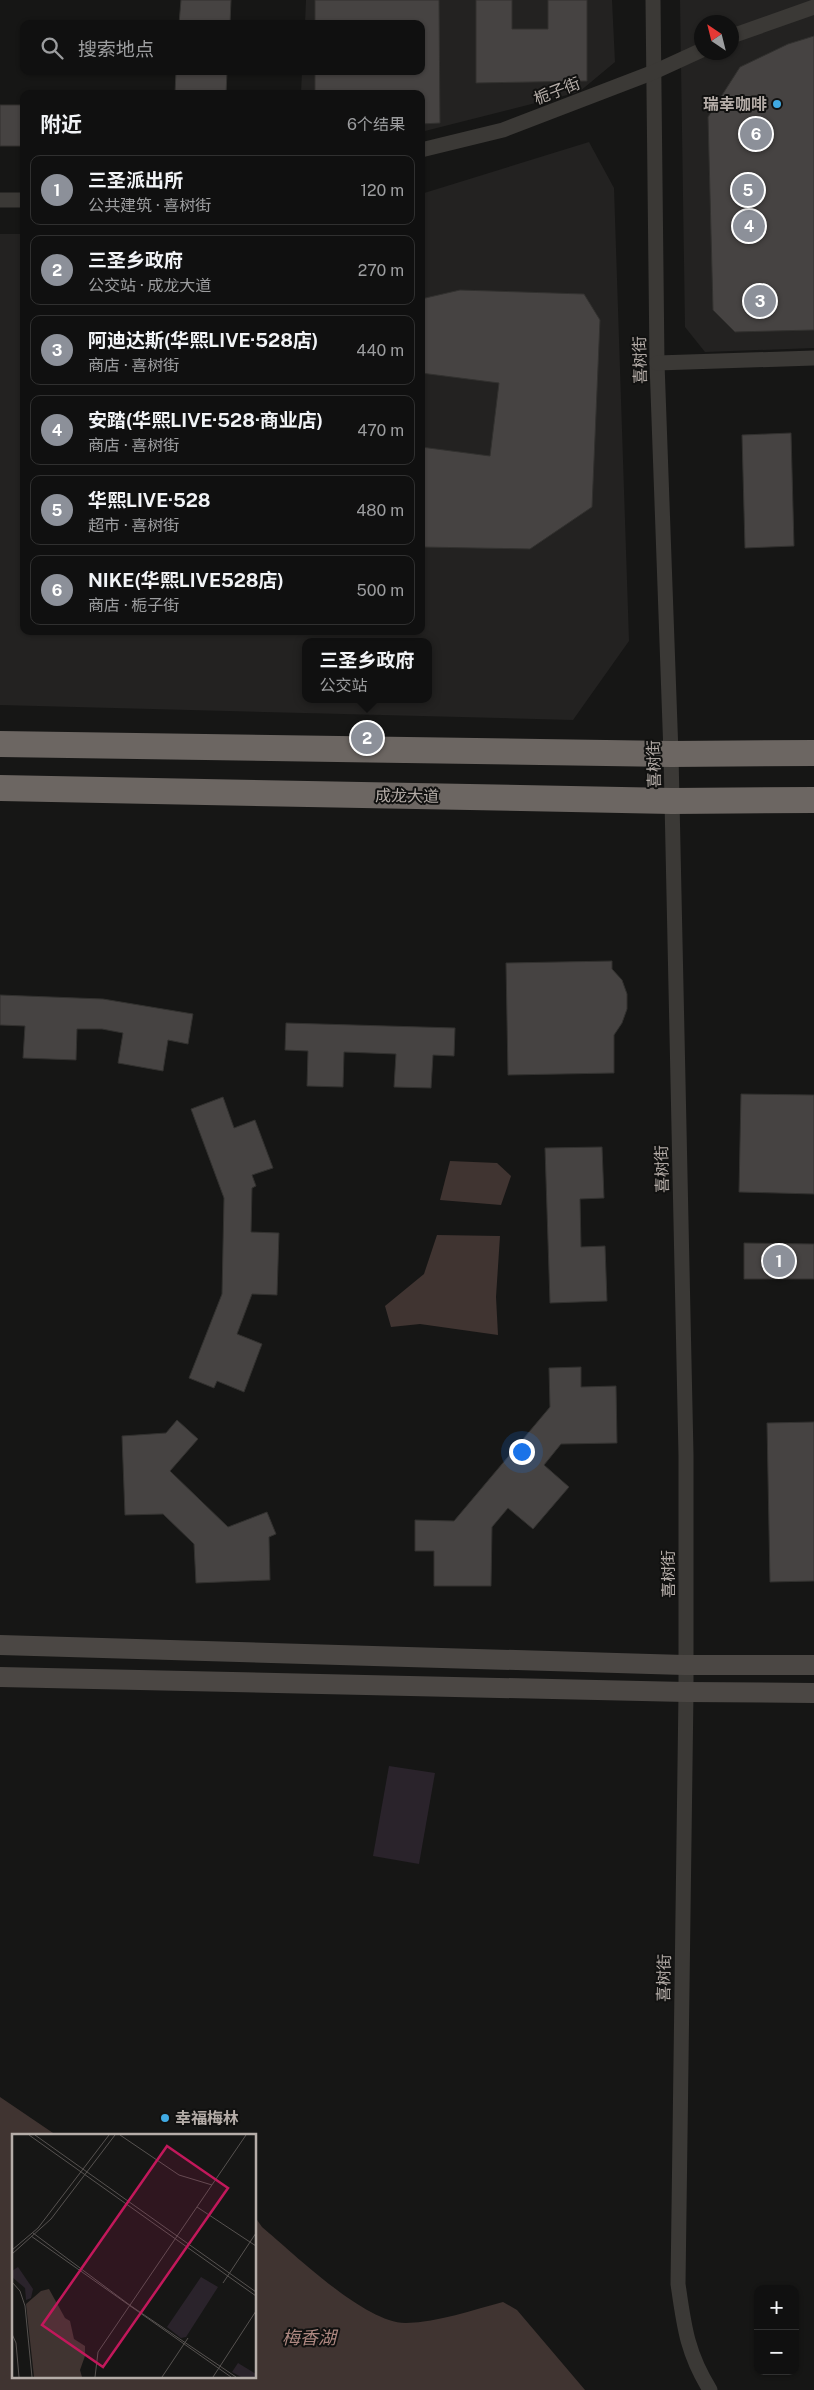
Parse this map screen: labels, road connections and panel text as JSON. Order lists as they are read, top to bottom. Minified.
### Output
{"streets":{"highway":["成龙大道"],"street":["栀子街","喜树街"]},"crossings":[["栀子街","喜树街"],["喜树街","成龙大道"]],"water":["梅香湖"],"places":["瑞幸咖啡","幸福梅林"],"north":"top left","page":{"search":"搜索地点","heading":["附近","6个结果"],"pins":["6","5","4","3","2","1"],"list":[{"mark":"1","name":"三圣派出所","note":"公共建筑 · 喜树街","value":"120 m"},{"mark":"2","name":"三圣乡政府","note":"公交站 · 成龙大道","value":"270 m"},{"mark":"3","name":"阿迪达斯(华熙LIVE·528店)","note":"商店 · 喜树街","value":"440 m"},{"mark":"4","name":"安踏(华熙LIVE·528·商业店)","note":"商店 · 喜树街","value":"470 m"},{"mark":"5","name":"华熙LIVE·528","note":"超市 · 喜树街","value":"480 m"},{"mark":"6","name":"NIKE(华熙LIVE528店)","note":"商店 · 栀子街","value":"500 m"}],"popup":["三圣乡政府","公交站"],"map_buttons":["+","−"]}}
